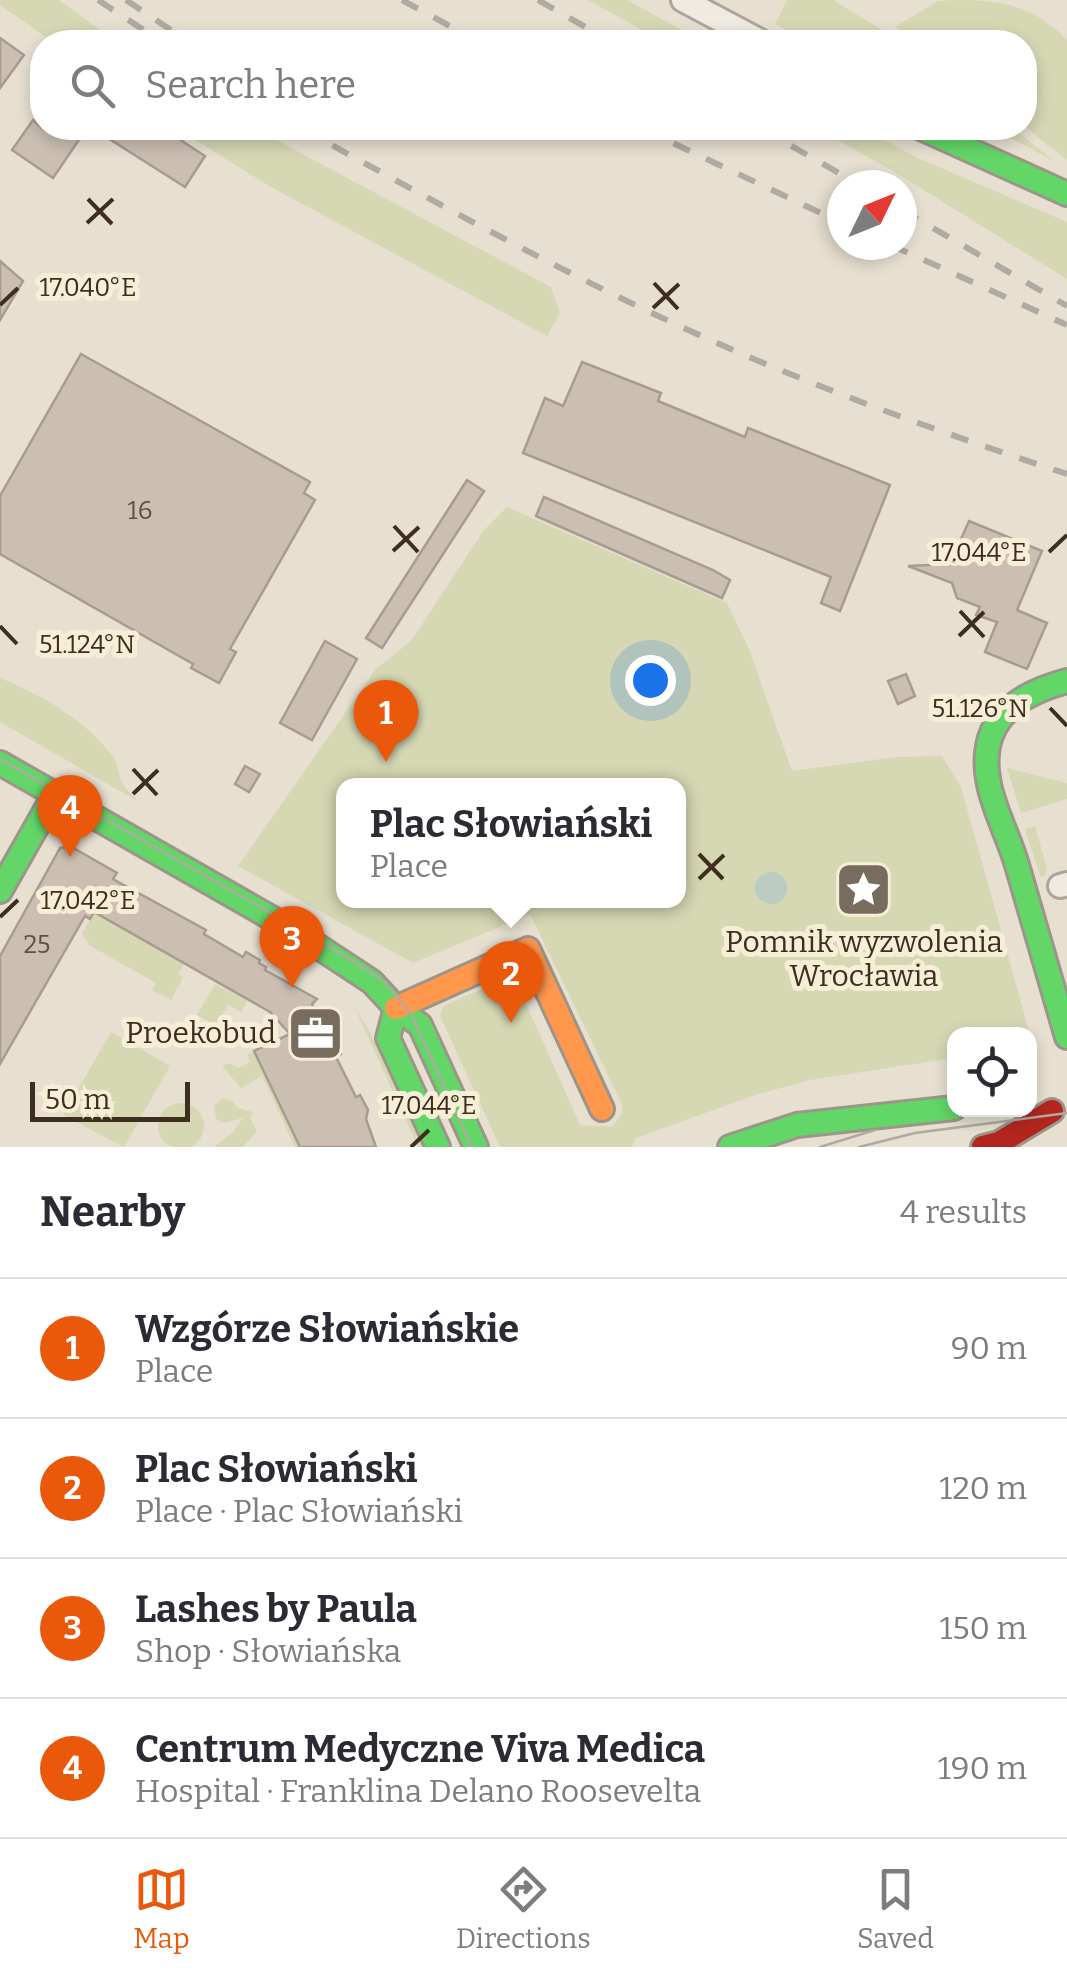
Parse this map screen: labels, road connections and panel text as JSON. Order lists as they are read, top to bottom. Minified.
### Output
{"places":{"place":["Pomnik wyzwolenia Wrocławia"],"office":["Proekobud"]},"house_numbers":["16","25"],"scale_bar":"50 m","north":"top right","page":{"search":"Search here","pins":["1","4","3","2"],"popup":["Plac Słowiański","Place"],"scale":"50 m","heading":["Nearby","4 results"],"list":[{"mark":"1","name":"Wzgórze Słowiańskie","note":"Place","value":"90 m"},{"mark":"2","name":"Plac Słowiański","note":"Place · Plac Słowiański","value":"120 m"},{"mark":"3","name":"Lashes by Paula","note":"Shop · Słowiańska","value":"150 m"},{"mark":"4","name":"Centrum Medyczne Viva Medica","note":"Hospital · Franklina Delano Roosevelta","value":"190 m"}],"nav":["Map","Directions","Saved"]},"coordinates":["17.040°E","17.044°E","51.124°N","51.126°N","17.042°E"]}
